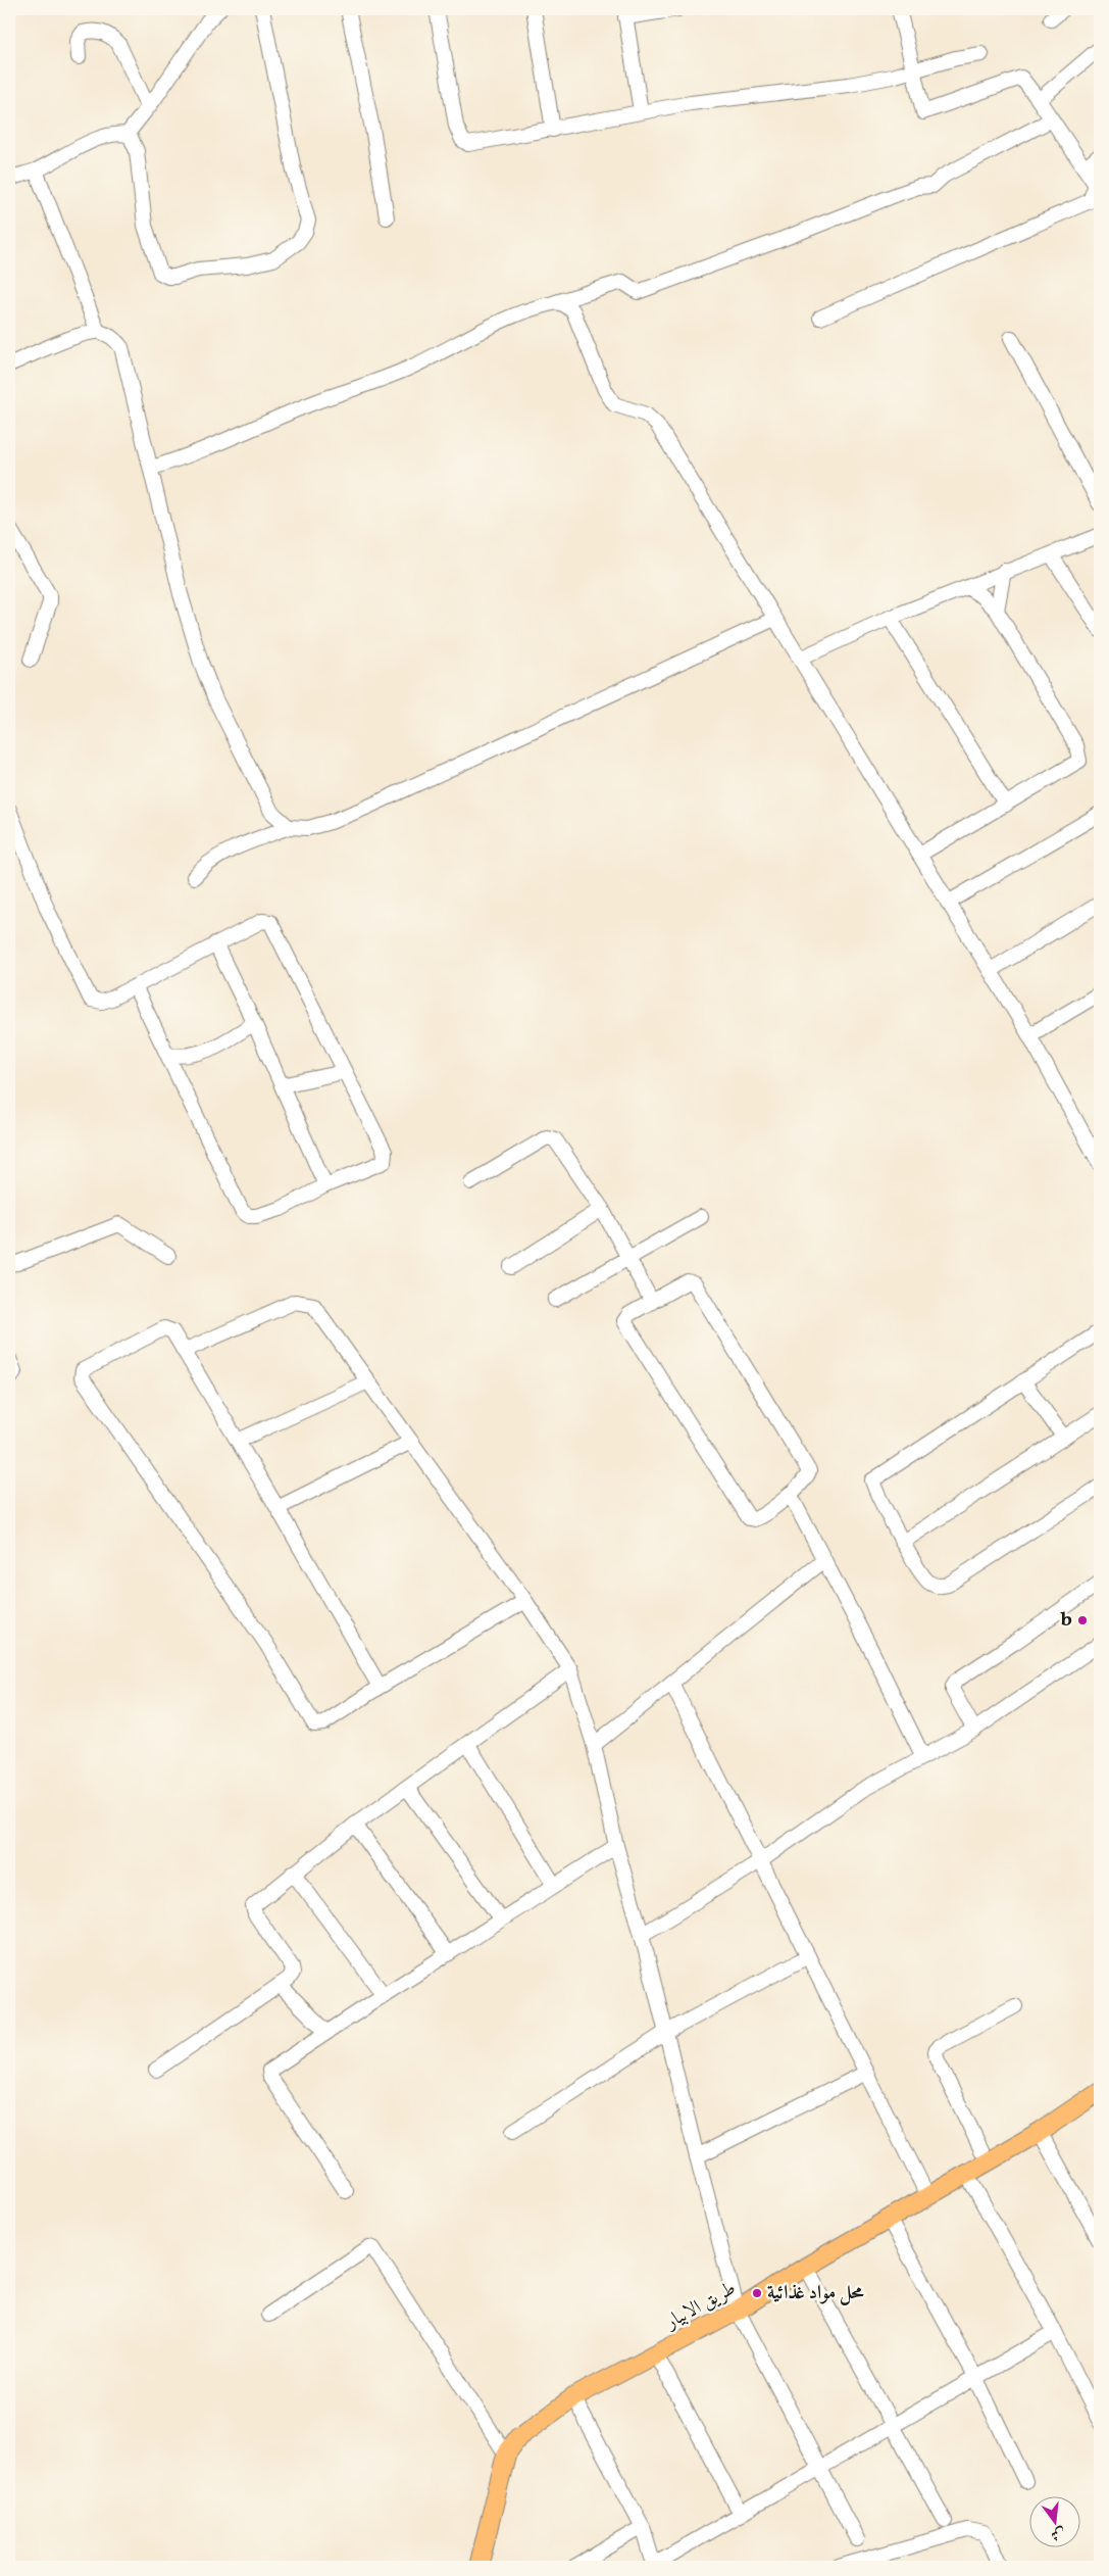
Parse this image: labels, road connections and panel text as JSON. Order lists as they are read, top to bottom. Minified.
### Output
{"streets":{"main road":["طريق الابيار"]},"places":["b","محل مواد غذائية"],"north":"bottom"}
